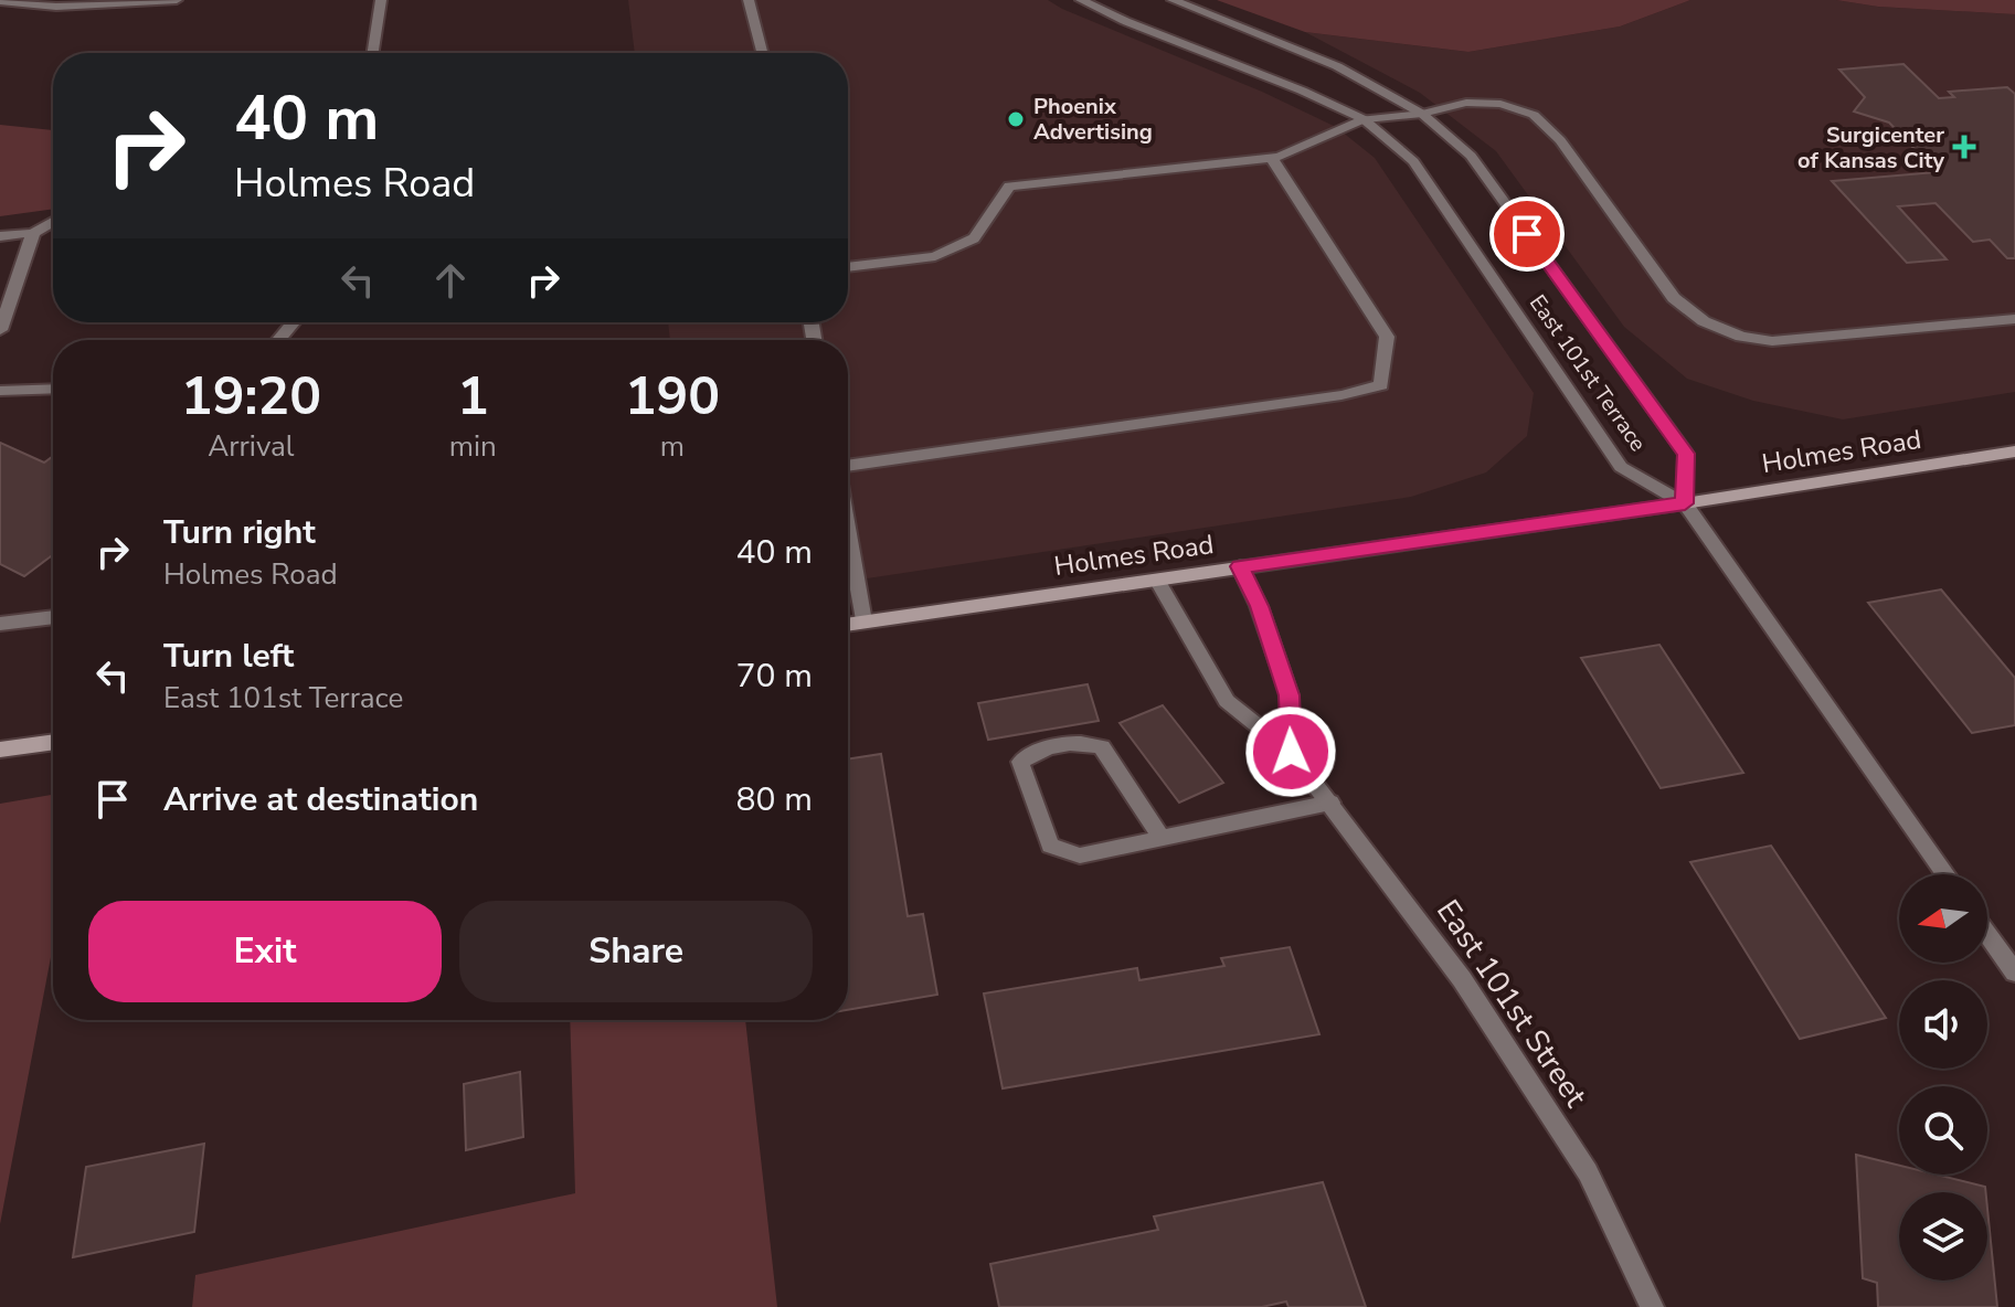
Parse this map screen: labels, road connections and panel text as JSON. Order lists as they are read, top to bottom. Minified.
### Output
{"streets":{"main road":["Holmes Road"],"street":["East 101st Terrace","East 101st Street"]},"crossings":[["East 101st Terrace","Holmes Road"],["Holmes Road","East 101st Street"]],"places":{"other":["Phoenix Advertising"],"health":["Surgicenter of Kansas City"]},"north":"left","page":{"turn":["40 m","Holmes Road"],"eta":["19:20","Arrival","1","min","190","m"],"list":[{"name":"Turn right","note":"Holmes Road","value":"40 m"},{"name":"Turn left","note":"East 101st Terrace","value":"70 m"},{"name":"Arrive at destination","value":"80 m"}],"buttons":["Exit","Share"]}}
